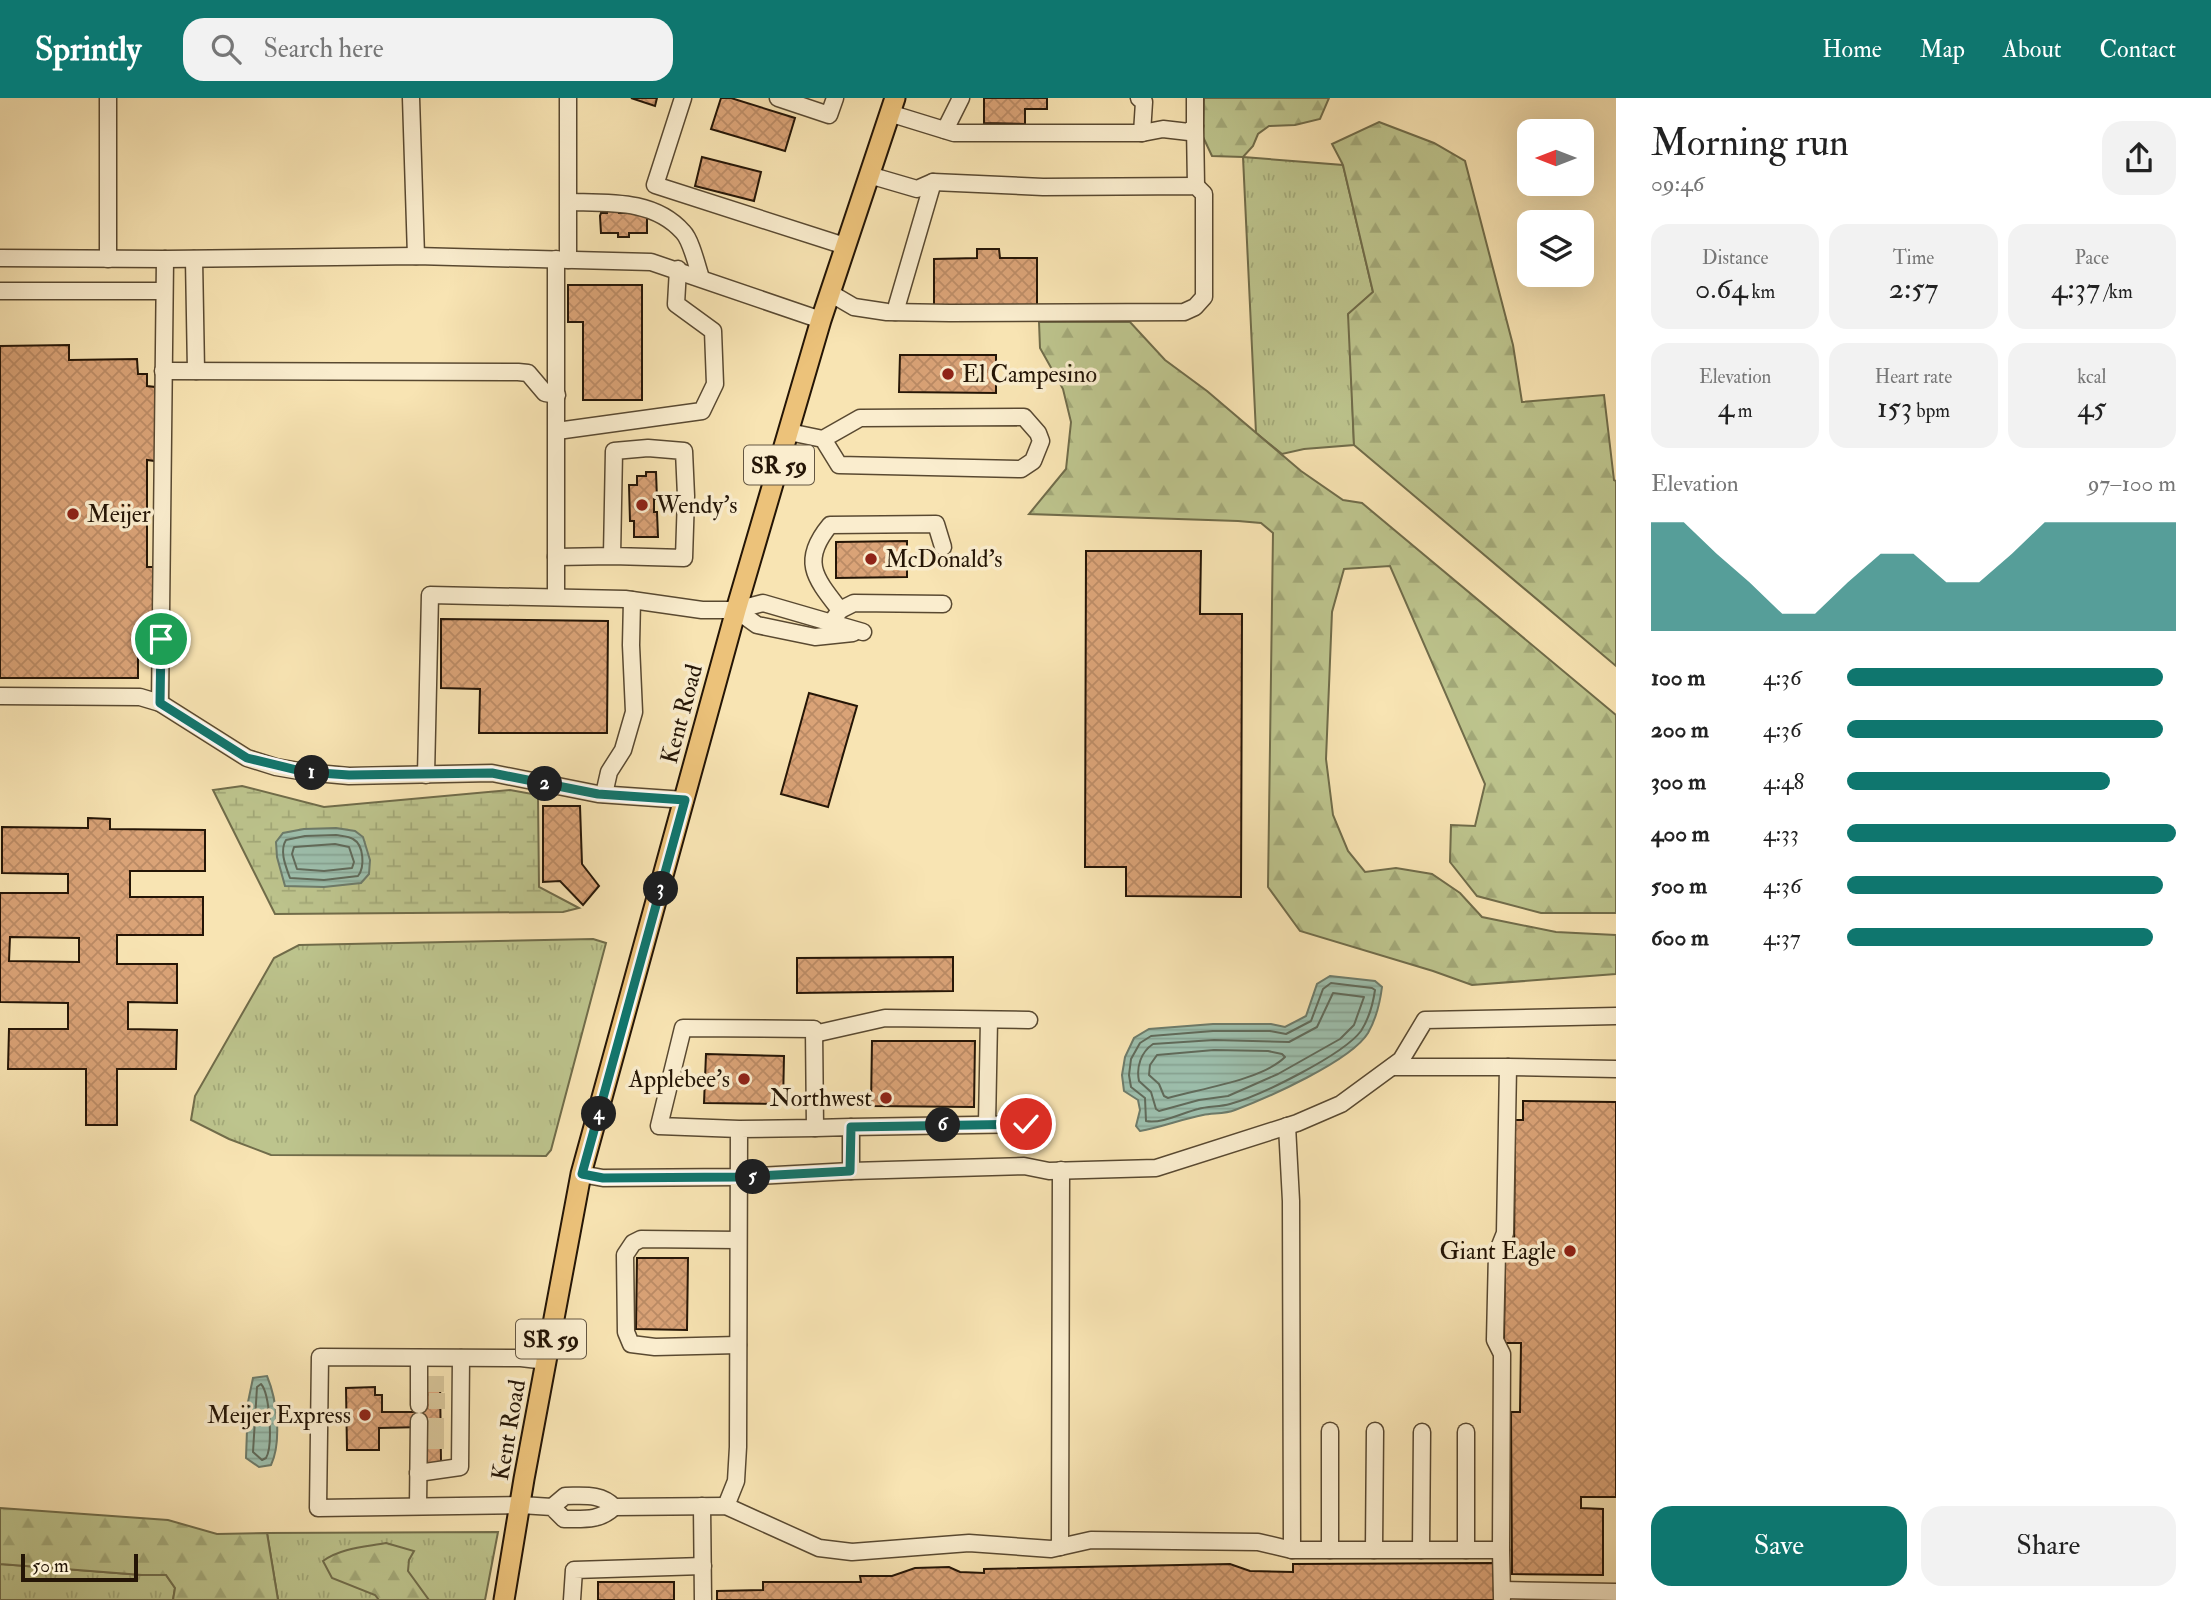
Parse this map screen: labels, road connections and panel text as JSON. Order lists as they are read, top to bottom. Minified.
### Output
{"streets":{"main road":["SR 59","Kent Road"]},"places":["El Campesino","Wendy's","Meijer","McDonald's","Applebee's","Northwest","Giant Eagle","Meijer Express"],"scale_bar":"50 m","north":"left","page":{"header":"Sprintly","search":"Search here","nav":["Home","Map","About","Contact"],"heading":["Morning run","09:46"],"stats":[["Distance","0.64 km"],["Time","2:57"],["Pace","4:37 /km"],["Elevation","4 m"],["Heart rate","153 bpm"],["kcal","45"]],"chart":["Elevation","97–100 m"],"list":[{"name":"100 m","note":"4:36"},{"name":"200 m","note":"4:36"},{"name":"300 m","note":"4:48"},{"name":"400 m","note":"4:33"},{"name":"500 m","note":"4:36"},{"name":"600 m","note":"4:37"}],"pins":["1","2","3","4","6","5"],"buttons":["Save","Share"],"scale":"50 m"}}
